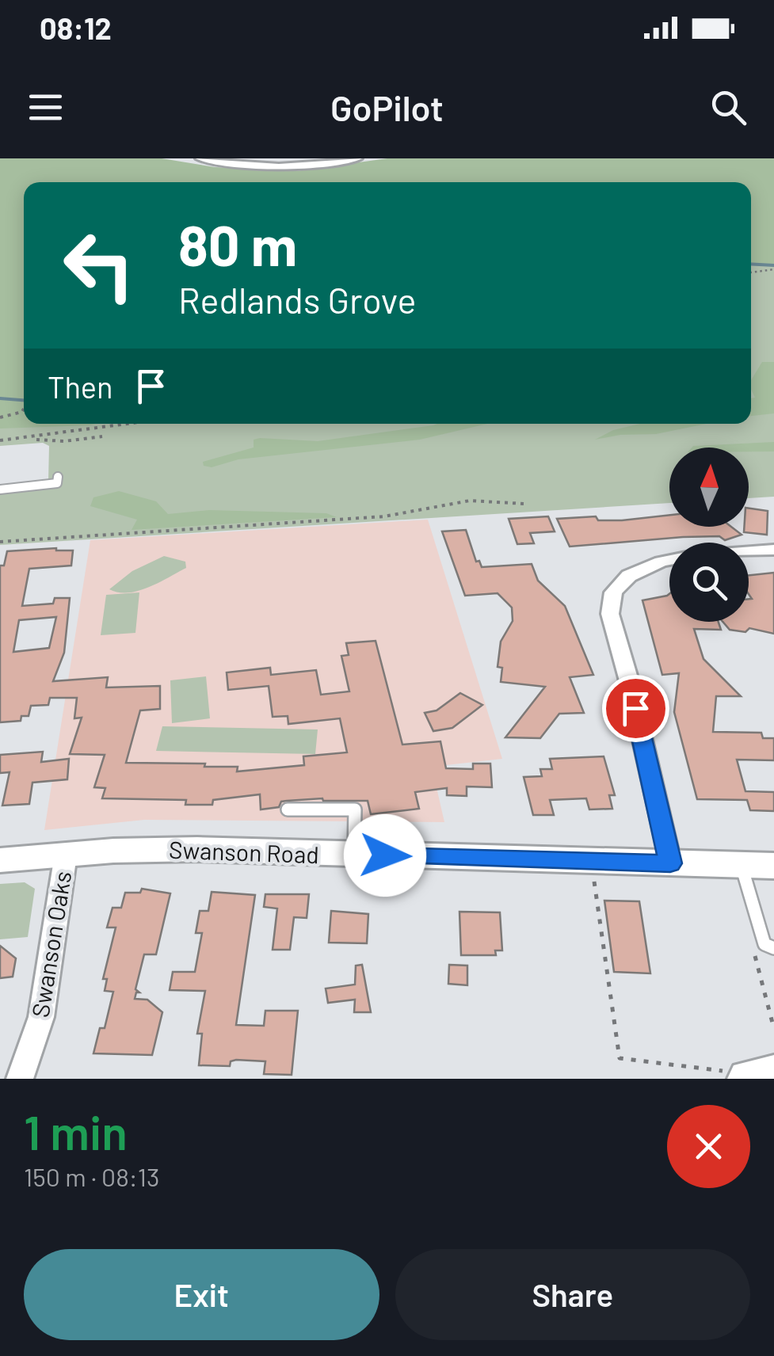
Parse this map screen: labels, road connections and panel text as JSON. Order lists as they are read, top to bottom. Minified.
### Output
{"streets":{"main road":["Swanson Road"],"street":["Swanson Oaks"]},"crossings":[["Swanson Road","Swanson Oaks"]],"north":"top","page":{"status":"08:12","header":"GoPilot","turn":["80 m","Redlands Grove"],"then":"Then","heading":["1 min","150 m · 08:13"],"buttons":["Exit","Share"]}}
